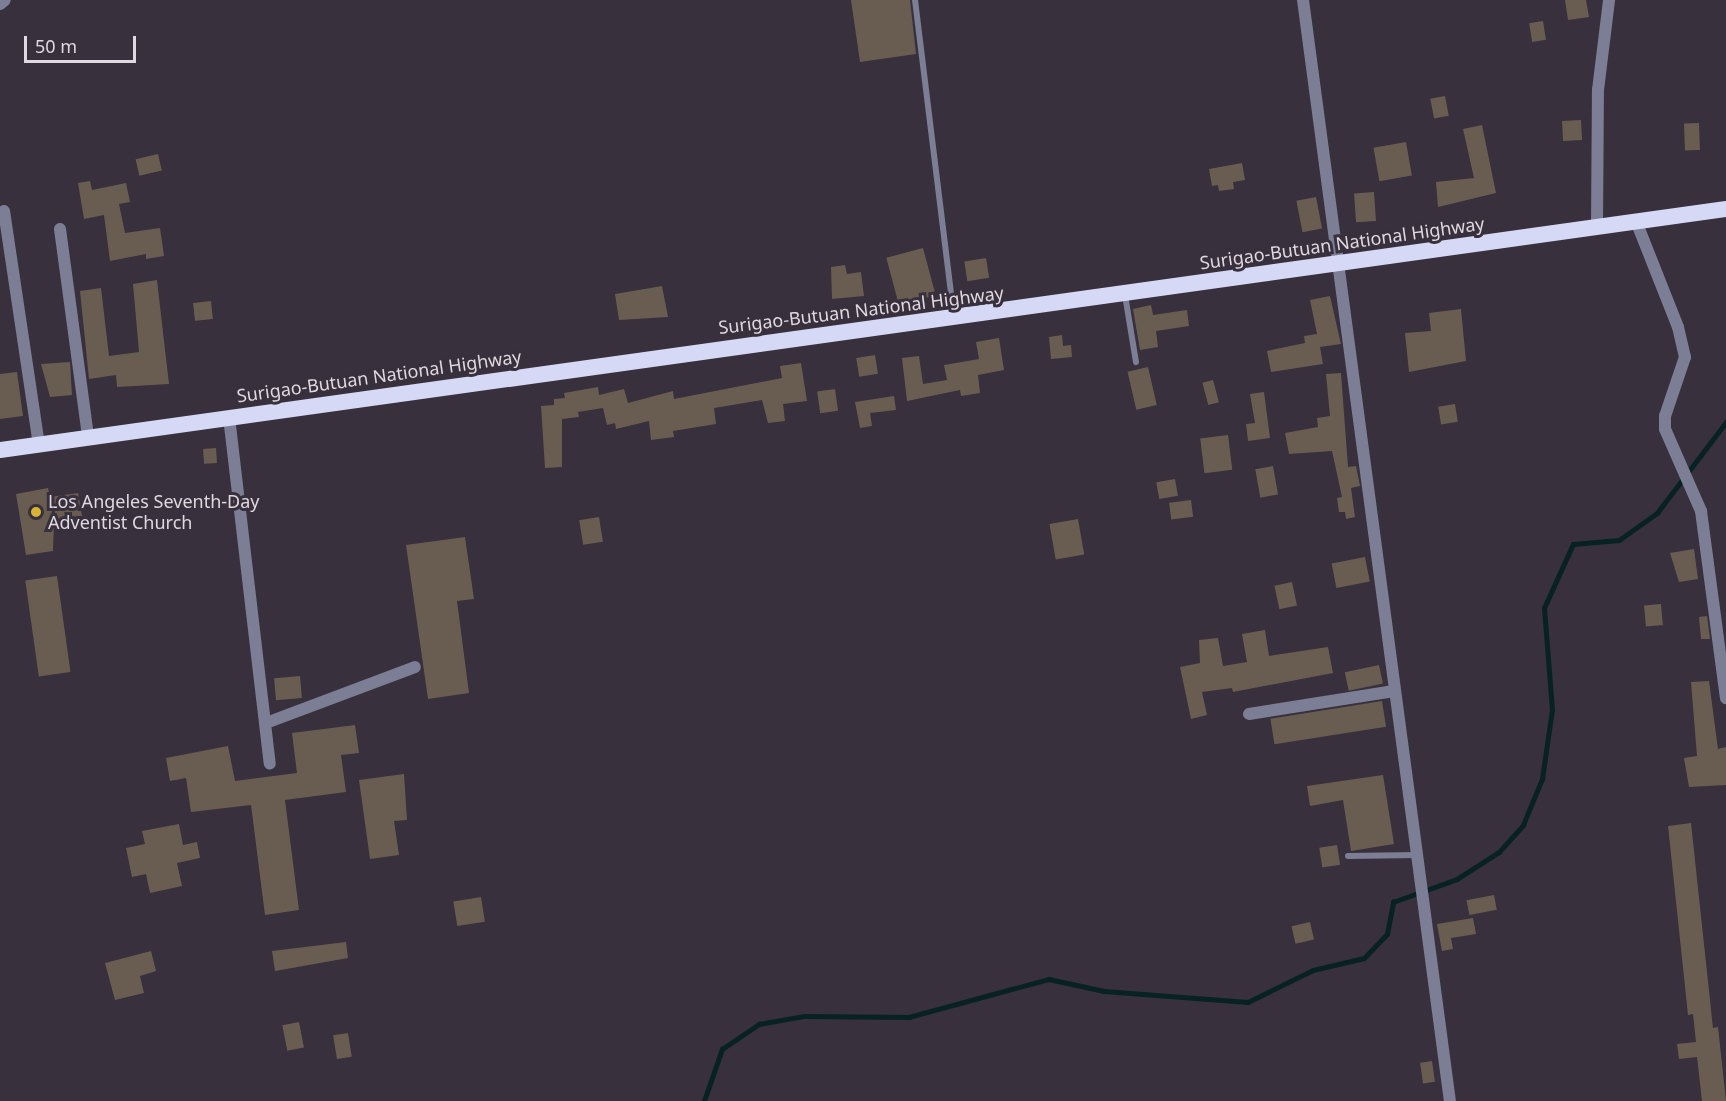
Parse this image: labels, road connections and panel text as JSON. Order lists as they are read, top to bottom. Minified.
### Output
{"streets":{"highway":["Surigao-Butuan National Highway"]},"places":["Los Angeles Seventh-Day Adventist Church"],"scale_bar":"50 m"}
